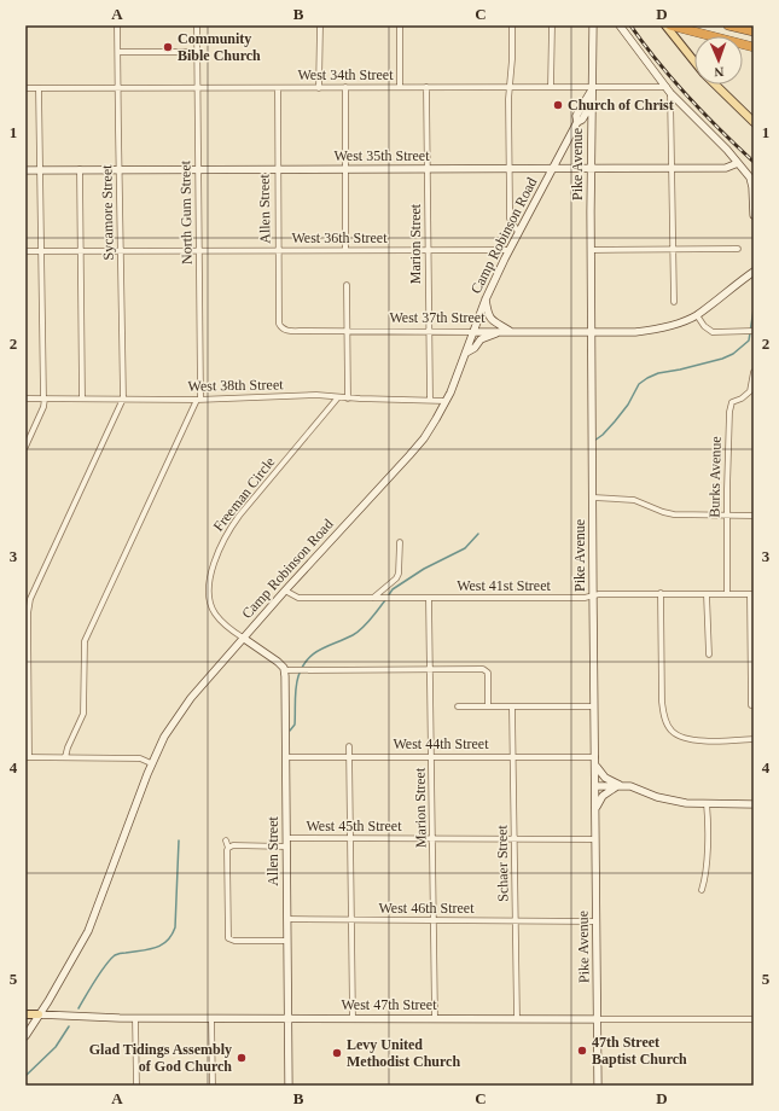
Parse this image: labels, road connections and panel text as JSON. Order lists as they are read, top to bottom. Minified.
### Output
{"streets":{"main road":["West 47th Street"],"street":["West 34th Street","West 35th Street","Pike Avenue","Allen Street","Sycamore Street","North Gum Street","Camp Robinson Road","West 36th Street","Marion Street","West 37th Street","West 38th Street","Burks Avenue","Freeman Circle","West 41st Street","West 44th Street","West 45th Street","Schaer Street","West 46th Street"]},"crossings":[["West 34th Street","Pike Avenue"],["West 34th Street","Allen Street"],["West 34th Street","Sycamore Street"],["West 34th Street","North Gum Street"],["West 34th Street","Camp Robinson Road"],["West 34th Street","Marion Street"],["West 35th Street","Pike Avenue"],["West 35th Street","Allen Street"],["West 35th Street","Sycamore Street"],["West 35th Street","North Gum Street"],["West 35th Street","Camp Robinson Road"],["West 35th Street","Marion Street"],["Pike Avenue","Camp Robinson Road"],["Pike Avenue","West 37th Street"],["Pike Avenue","West 41st Street"],["Pike Avenue","West 44th Street"],["Pike Avenue","West 45th Street"],["Pike Avenue","West 46th Street"],["Pike Avenue","West 47th Street"],["Allen Street","West 36th Street"],["Allen Street","West 37th Street"],["Allen Street","West 44th Street"],["Allen Street","West 45th Street"],["Allen Street","West 46th Street"],["Allen Street","West 47th Street"],["Sycamore Street","West 36th Street"],["Sycamore Street","West 38th Street"],["North Gum Street","West 36th Street"],["North Gum Street","West 38th Street"],["Camp Robinson Road","West 36th Street"],["Camp Robinson Road","West 37th Street"],["Camp Robinson Road","West 38th Street"],["Camp Robinson Road","Freeman Circle"],["Camp Robinson Road","West 41st Street"],["Camp Robinson Road","West 47th Street"],["West 36th Street","Marion Street"],["Marion Street","West 37th Street"],["Marion Street","West 38th Street"],["Marion Street","West 41st Street"],["Marion Street","West 44th Street"],["Marion Street","West 45th Street"],["Marion Street","West 46th Street"],["Marion Street","West 47th Street"],["West 38th Street","Freeman Circle"],["Burks Avenue","West 41st Street"],["West 44th Street","Schaer Street"],["West 45th Street","Schaer Street"],["Schaer Street","West 46th Street"],["Schaer Street","West 47th Street"]],"places":["Community Bible Church","Church of Christ","47th Street Baptist Church","Levy United Methodist Church","Glad Tidings Assembly of God Church"],"north":"bottom","grid":{"columns":["A","B","C","D"],"rows":["1","2","3","4","5"]}}
